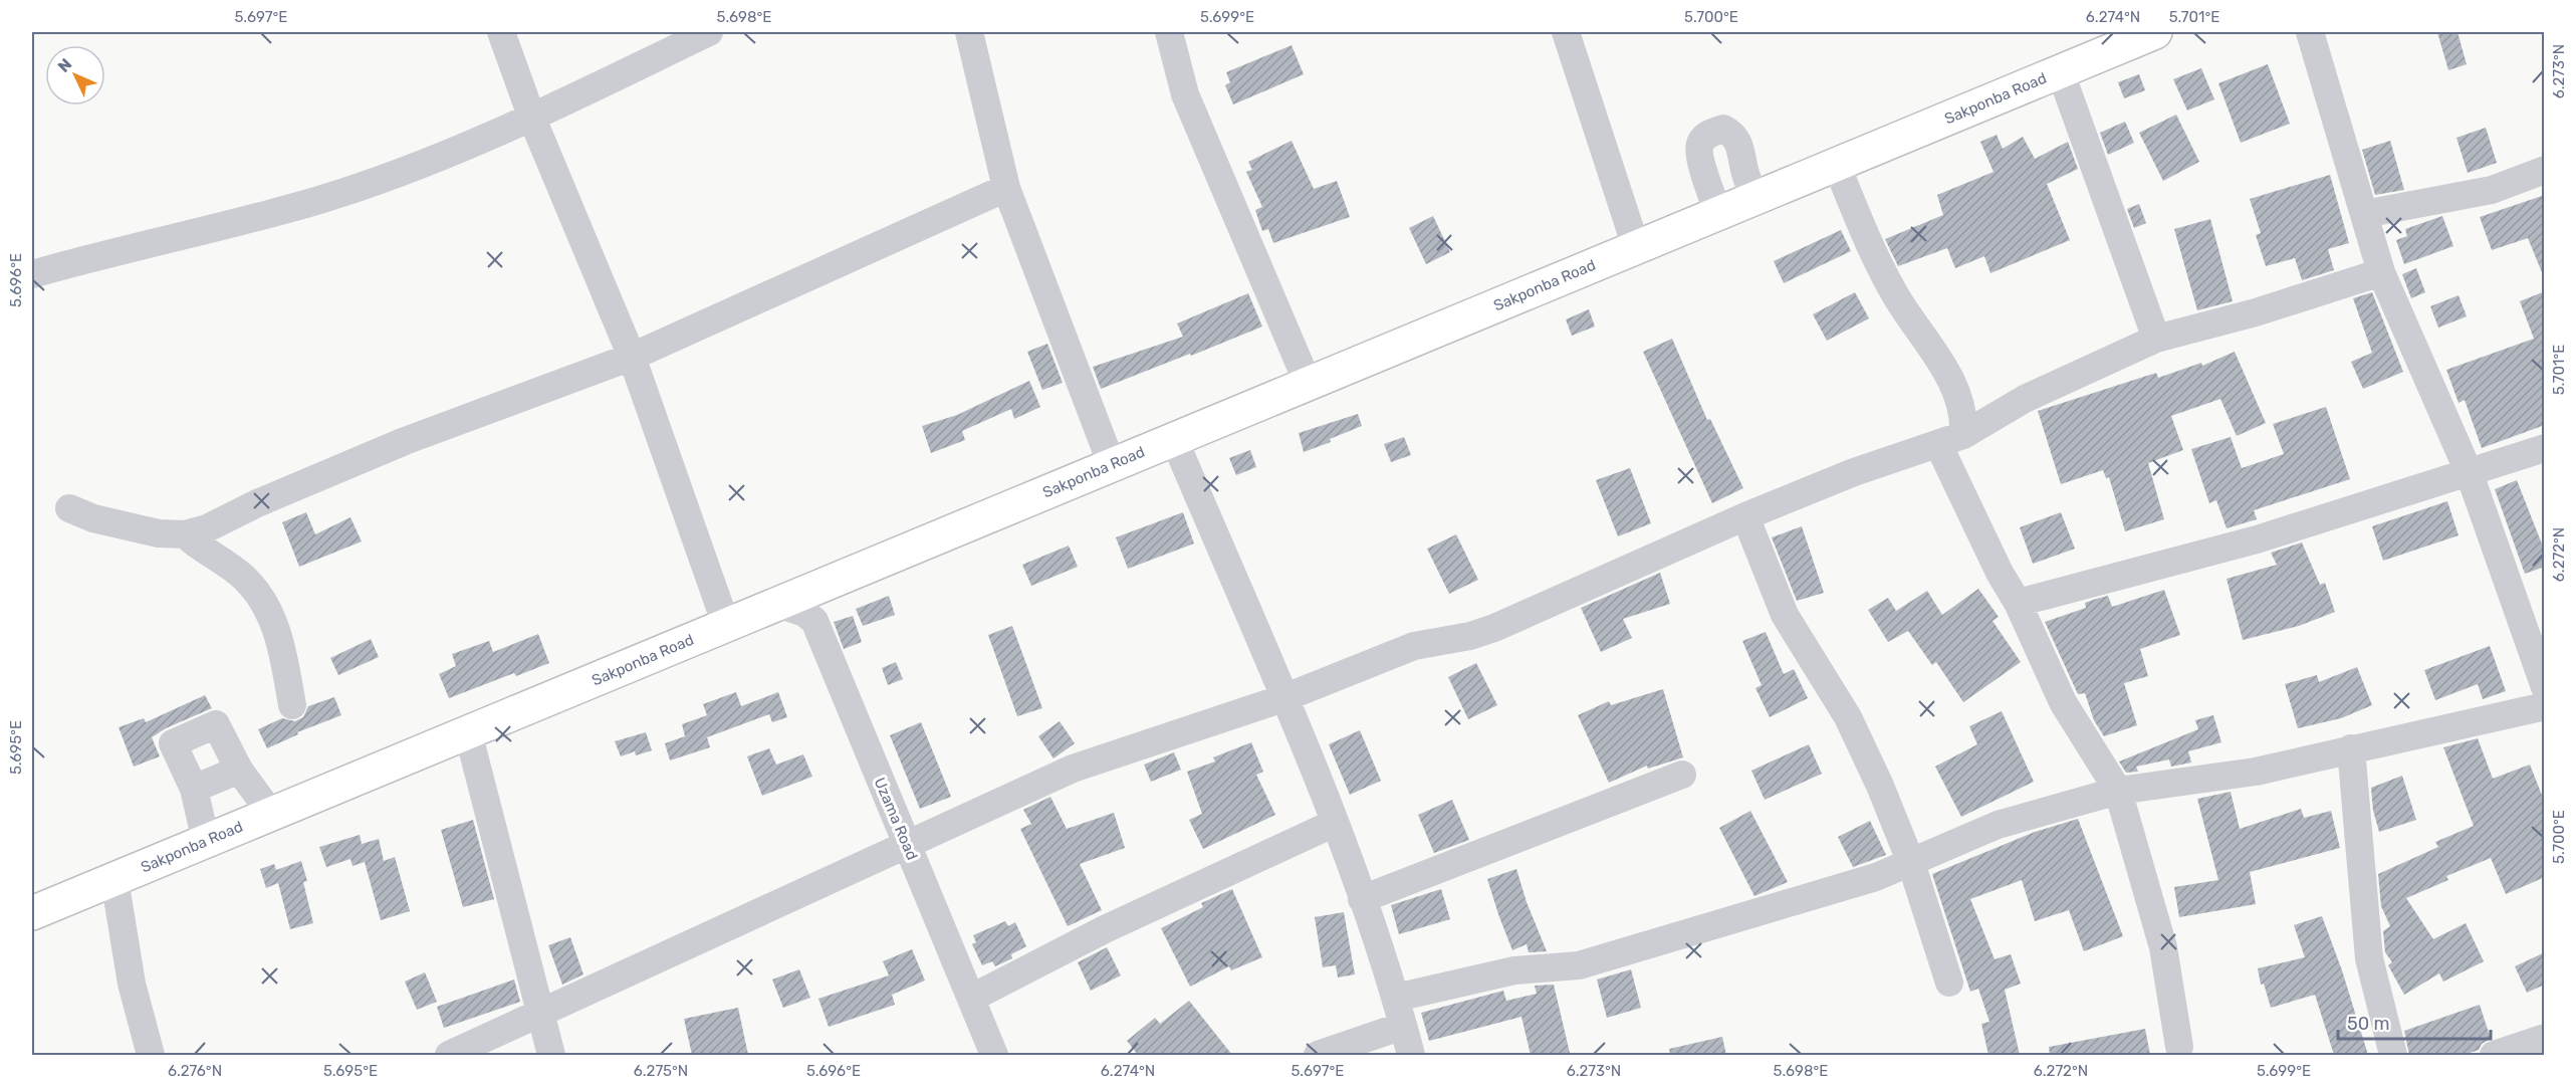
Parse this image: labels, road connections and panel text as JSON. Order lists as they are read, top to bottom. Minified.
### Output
{"streets":{"main road":["Sakponba Road"],"street":["Uzama Road"]},"crossings":[["Sakponba Road","Uzama Road"]],"scale_bar":"50 m","north":"top left","coordinates":["5.697°E","5.698°E","5.699°E","5.700°E","6.274°N","5.701°E","6.273°N","5.696°E","6.272°N","5.695°E","6.276°N","6.275°N"]}
